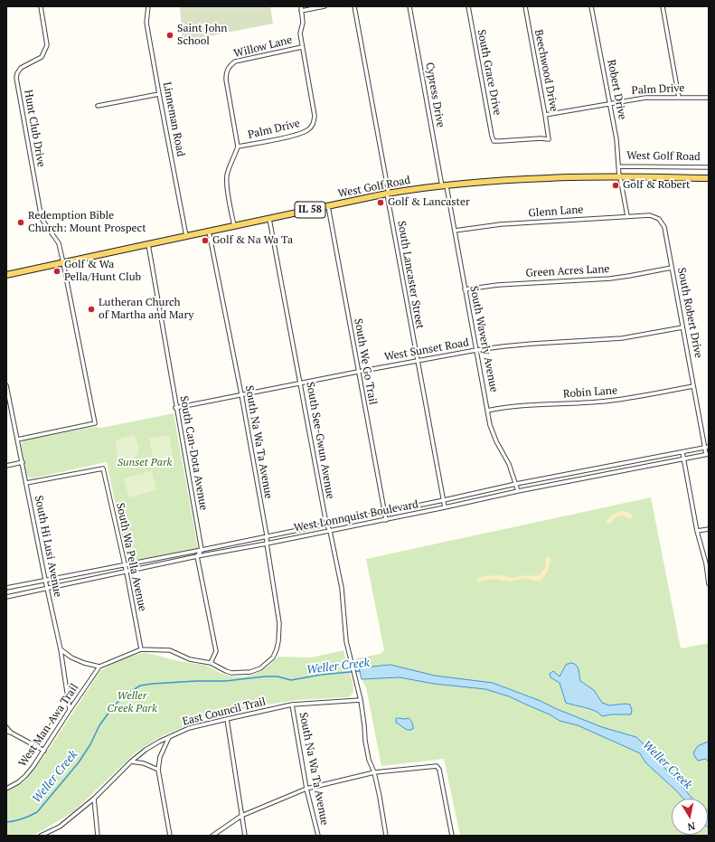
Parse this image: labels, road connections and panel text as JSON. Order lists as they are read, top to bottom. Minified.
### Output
{"streets":{"main road":["West Golf Road","IL 58"],"street":["Willow Lane","Beechwood Drive","South Grace Drive","Robert Drive","Palm Drive","Cypress Drive","Linneman Road","Hunt Club Drive","Glenn Lane","Green Acres Lane","South Lancaster Street","South Robert Drive","South Waverly Avenue","West Sunset Road","South We Go Trail","Robin Lane","South See-Gwun Avenue","South Na Wa Ta Avenue","South Can-Dota Avenue","West Lonnquist Boulevard","South Hi Lusi Avenue","South Wa Pella Avenue","East Council Trail","West Man-Awa Trail"]},"crossings":[["Willow Lane","Palm Drive"],["Beechwood Drive","South Grace Drive"],["Beechwood Drive","Palm Drive"],["Robert Drive","Palm Drive"],["Robert Drive","West Golf Road"],["Robert Drive","Glenn Lane"],["Cypress Drive","West Golf Road"],["Cypress Drive","South Waverly Avenue"],["Linneman Road","West Golf Road"],["Hunt Club Drive","West Golf Road"],["West Golf Road","South Lancaster Street"],["West Golf Road","South Waverly Avenue"],["West Golf Road","South We Go Trail"],["West Golf Road","South See-Gwun Avenue"],["West Golf Road","South Na Wa Ta Avenue"],["West Golf Road","South Can-Dota Avenue"],["Glenn Lane","South Robert Drive"],["Glenn Lane","South Waverly Avenue"],["Green Acres Lane","South Robert Drive"],["Green Acres Lane","South Waverly Avenue"],["South Lancaster Street","West Sunset Road"],["South Lancaster Street","West Lonnquist Boulevard"],["South Robert Drive","West Sunset Road"],["South Robert Drive","Robin Lane"],["South Robert Drive","West Lonnquist Boulevard"],["South Waverly Avenue","West Sunset Road"],["South Waverly Avenue","Robin Lane"],["South Waverly Avenue","West Lonnquist Boulevard"],["West Sunset Road","South We Go Trail"],["West Sunset Road","South See-Gwun Avenue"],["West Sunset Road","South Na Wa Ta Avenue"],["West Sunset Road","South Can-Dota Avenue"],["South We Go Trail","West Lonnquist Boulevard"],["South See-Gwun Avenue","West Lonnquist Boulevard"],["South See-Gwun Avenue","East Council Trail"],["South Na Wa Ta Avenue","West Lonnquist Boulevard"],["South Na Wa Ta Avenue","East Council Trail"],["South Can-Dota Avenue","West Lonnquist Boulevard"],["West Lonnquist Boulevard","South Hi Lusi Avenue"],["West Lonnquist Boulevard","South Wa Pella Avenue"],["South Hi Lusi Avenue","South Wa Pella Avenue"],["South Hi Lusi Avenue","West Man-Awa Trail"]],"water":["Weller Creek"],"parks":["Sunset Park","Weller Creek Park"],"places":["Saint John School","Golf & Robert","Golf & Lancaster","Redemption Bible Church: Mount Prospect","Golf & Na Wa Ta","Golf & Wa Pella/Hunt Club","Lutheran Church of Martha and Mary"],"north":"bottom"}
